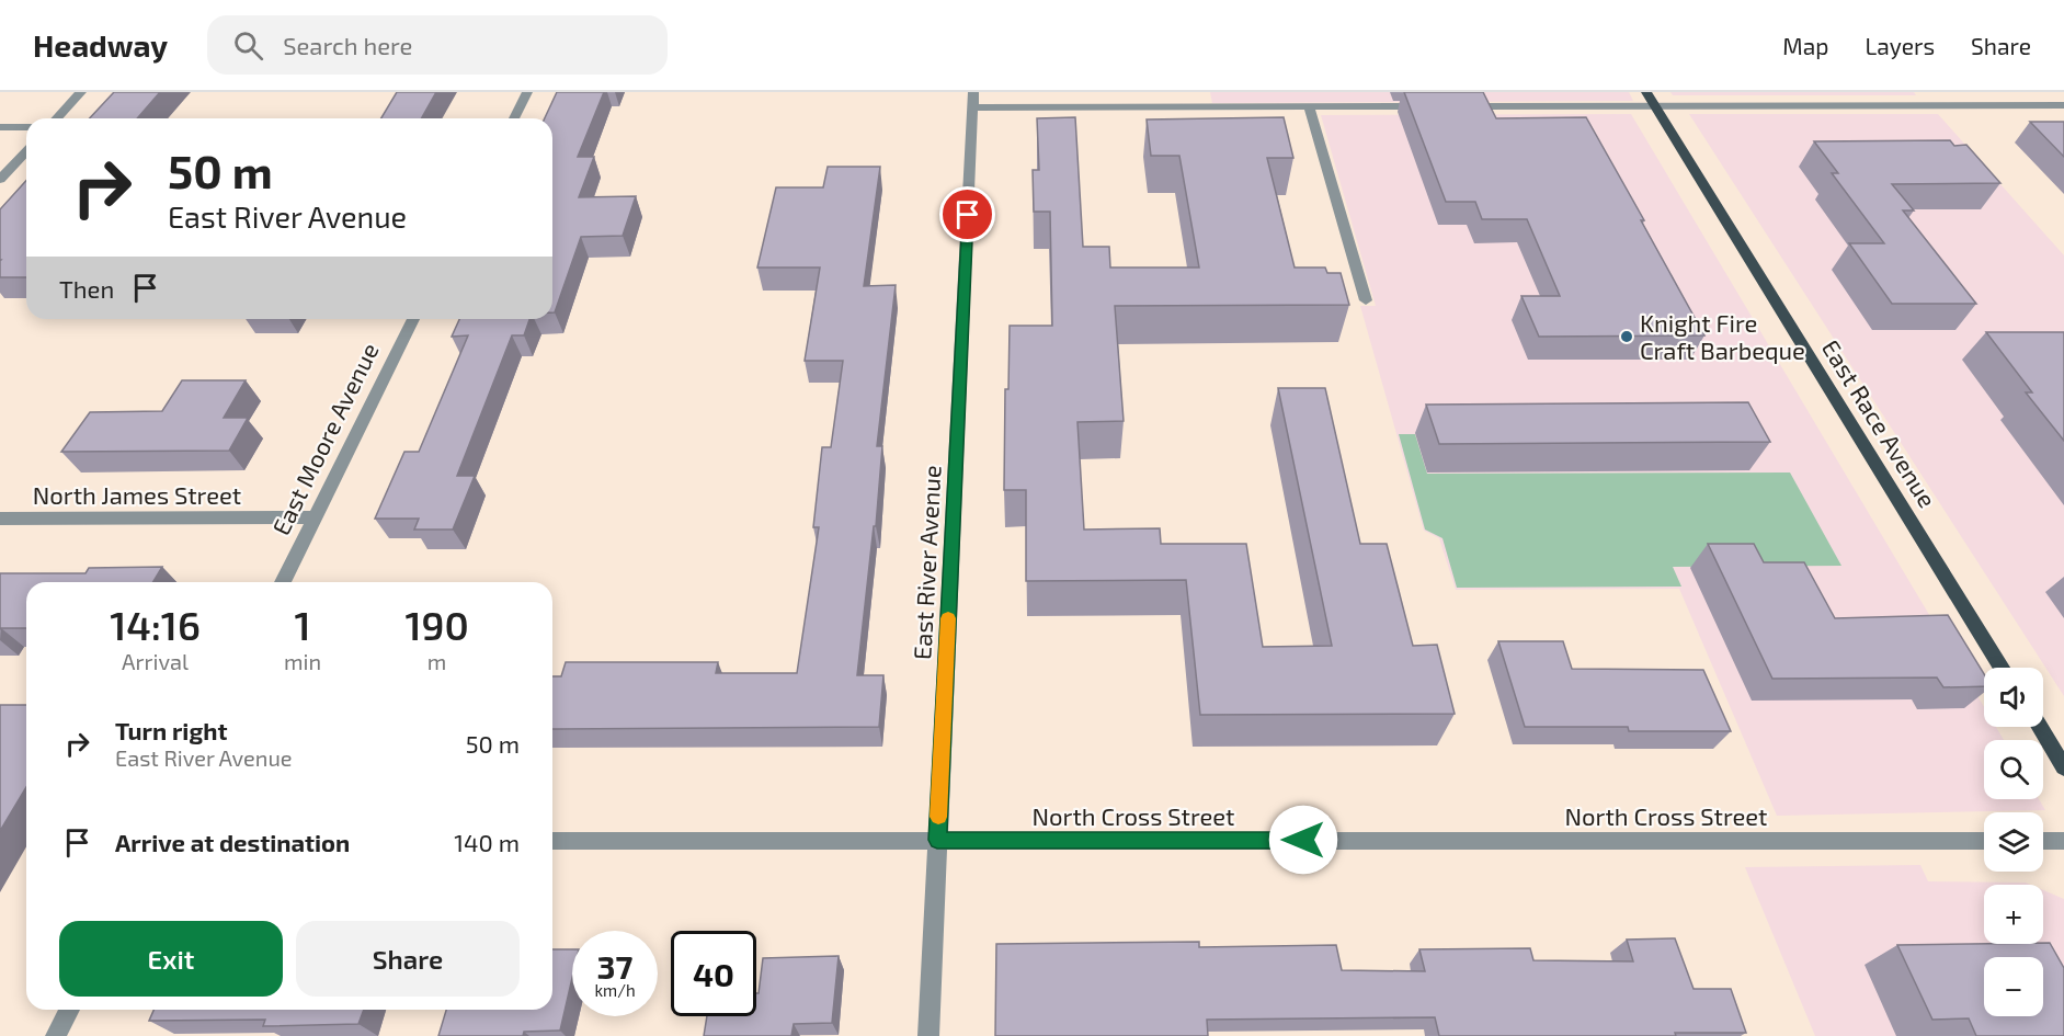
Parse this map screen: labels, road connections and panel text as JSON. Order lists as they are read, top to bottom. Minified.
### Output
{"streets":{"main road":["East Race Avenue"],"street":["East Moore Avenue","North James Street","East River Avenue","North Cross Street"]},"crossings":[["East Moore Avenue","North James Street"],["East River Avenue","North Cross Street"]],"places":["Knight Fire Craft Barbeque"],"page":{"header":"Headway","search":"Search here","nav":["Map","Layers","Share"],"turn":["50 m","East River Avenue"],"then":"Then","eta":["14:16","Arrival","1","min","190","m"],"map_buttons":["+","−"],"list":[{"name":"Turn right","note":"East River Avenue","value":"50 m"},{"name":"Arrive at destination","value":"140 m"}],"buttons":["Exit","Share"],"speed":"37 km/h","limit":"40"}}
